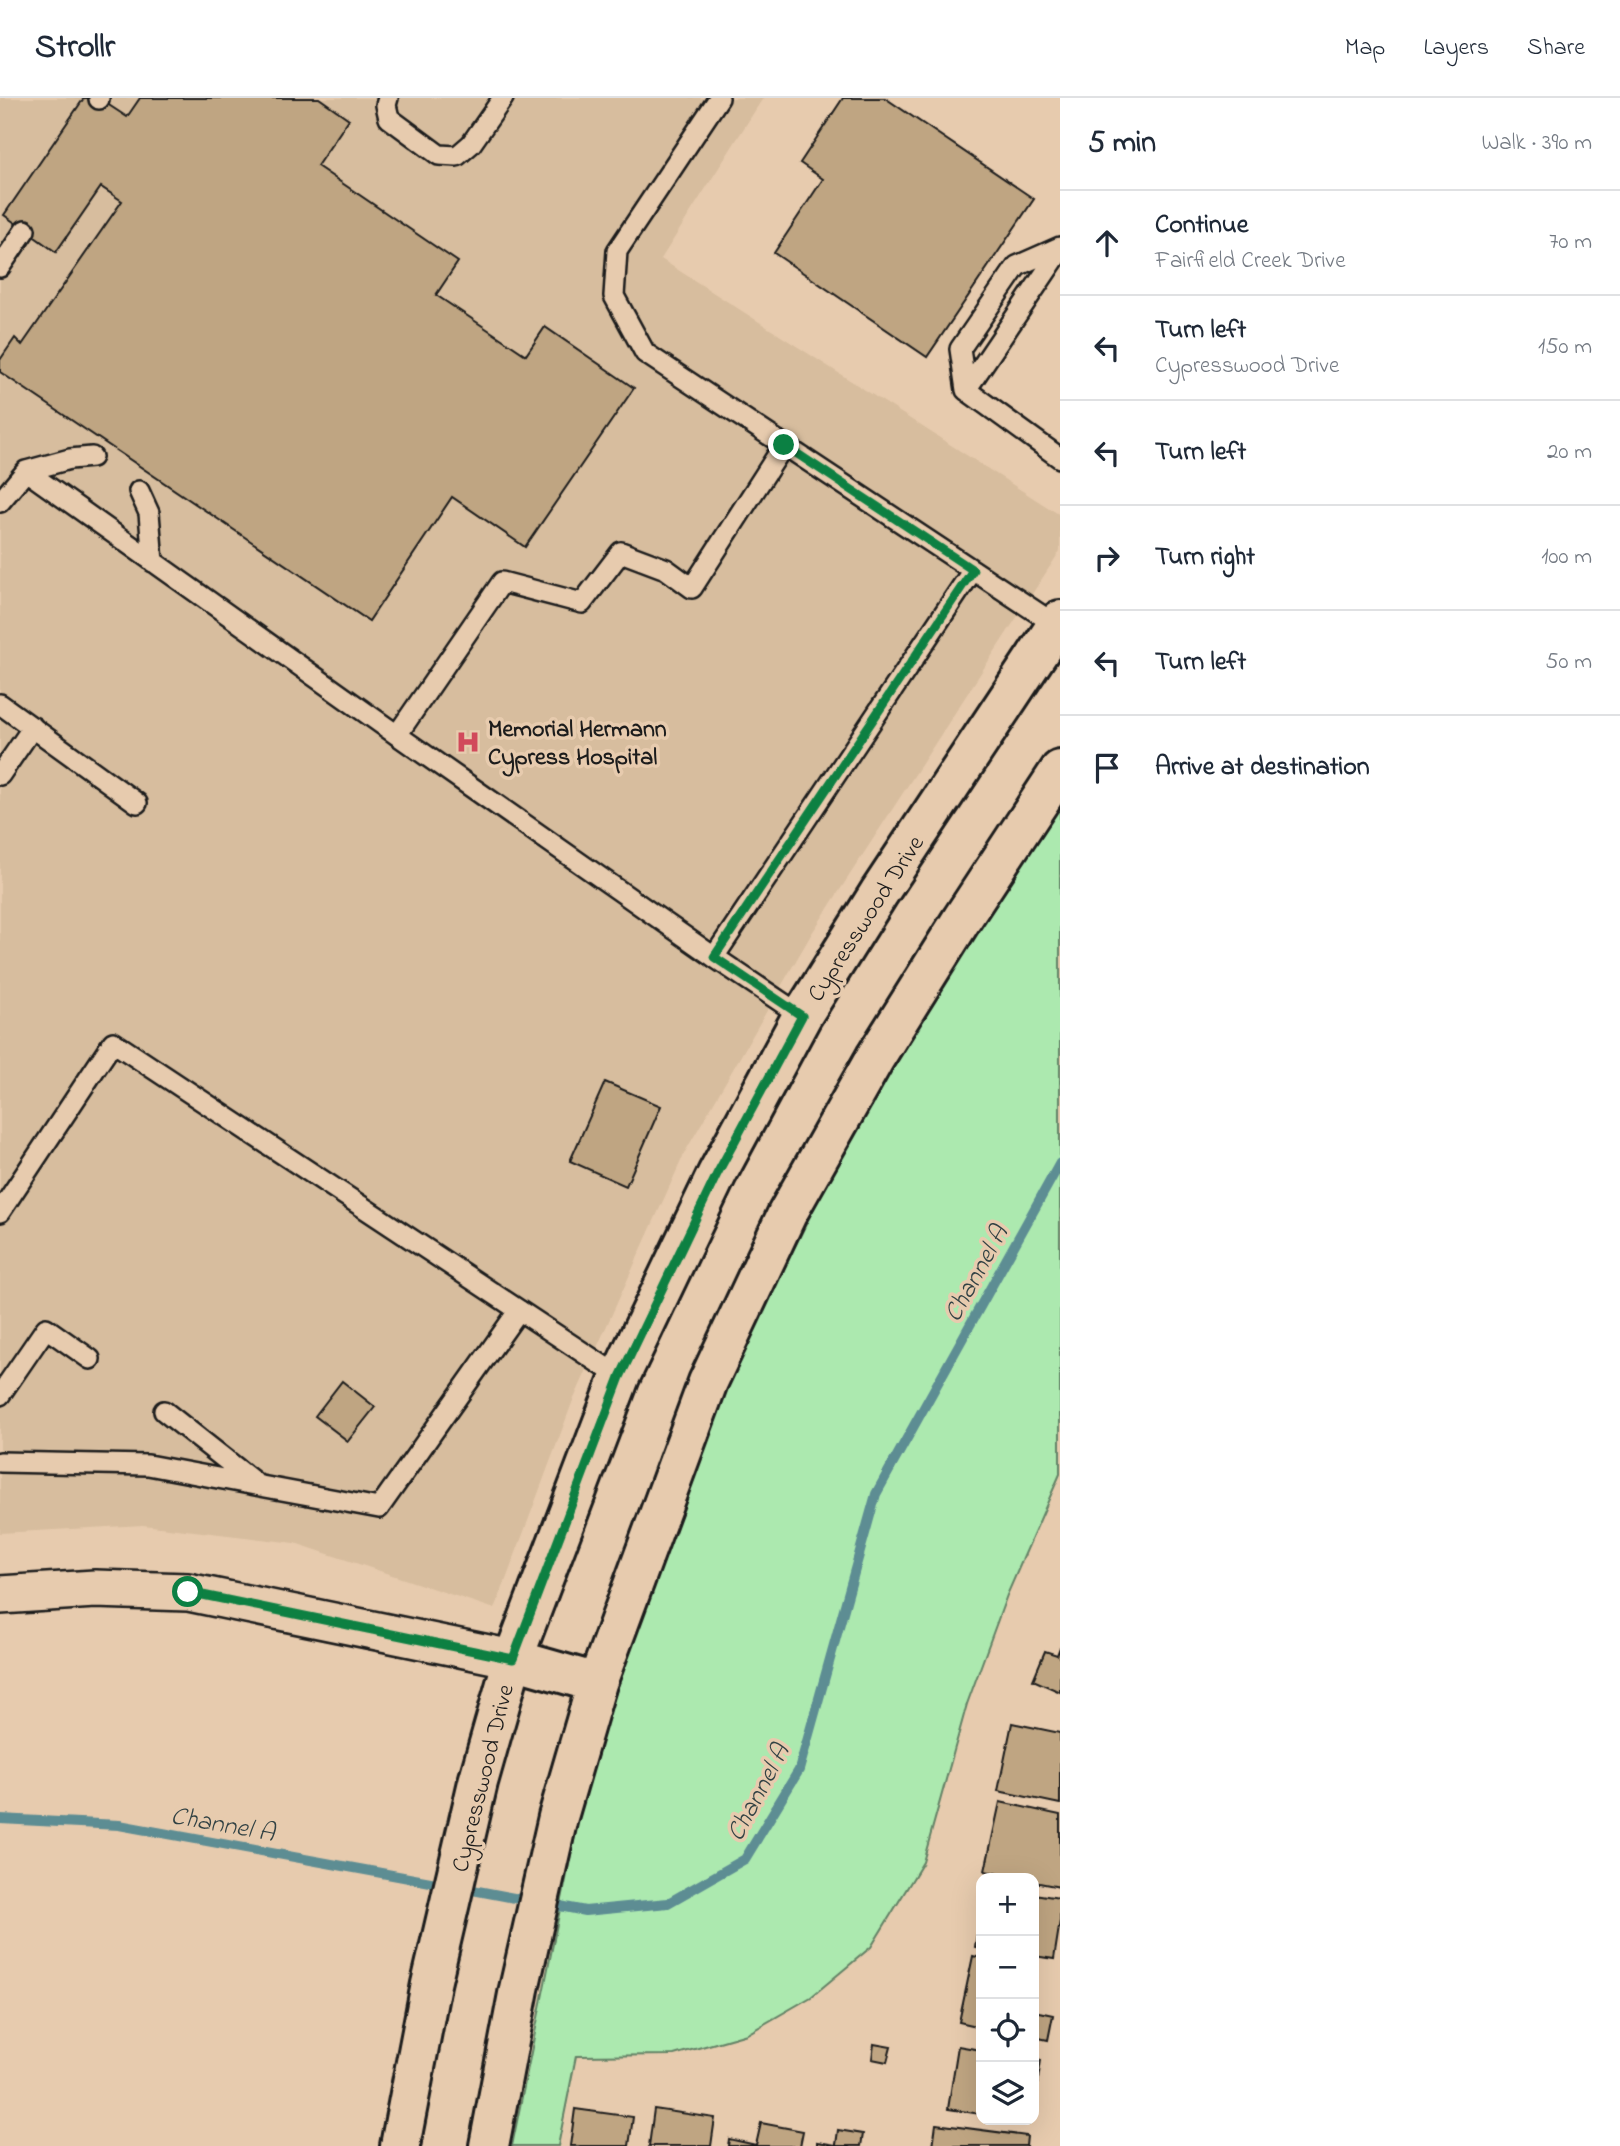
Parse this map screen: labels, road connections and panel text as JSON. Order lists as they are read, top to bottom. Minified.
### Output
{"streets":{"main road":["Cypresswood Drive"]},"water":["Channel A"],"places":{"hospital":["Memorial Hermann Cypress Hospital"]},"page":{"header":"Strollr","nav":["Map","Layers","Share"],"heading":["5 min","Walk · 390 m"],"list":[["Continue","Fairfield Creek Drive","70 m"],["Turn left","Cypresswood Drive","150 m"],["Turn left","20 m"],["Turn right","100 m"],["Turn left","50 m"],"Arrive at destination"],"map_buttons":["+","−"]}}
